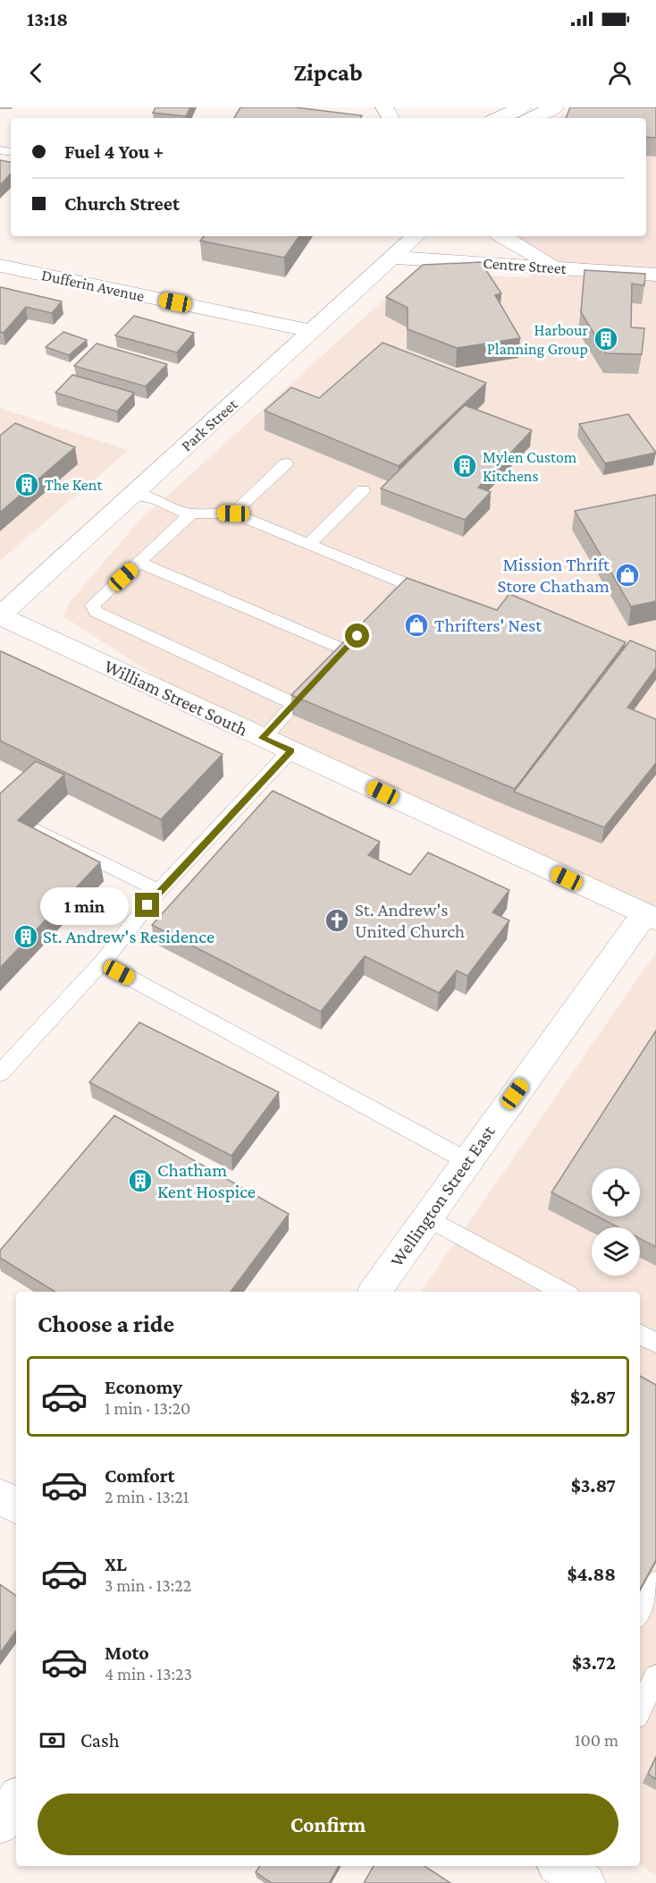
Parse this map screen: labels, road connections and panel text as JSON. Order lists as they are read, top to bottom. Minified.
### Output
{"streets":{"street":["Centre Street","Dufferin Avenue","Park Street","William Street South","Wellington Street East"]},"crossings":[["Centre Street","Park Street"],["Dufferin Avenue","Park Street"],["Park Street","William Street South"],["William Street South","Wellington Street East"]],"places":{"building":["Harbour Planning Group","Mylen Custom Kitchens","The Kent","St. Andrew's Residence","Chatham Kent Hospice"],"shop":["Mission Thrift Store Chatham","Thrifters' Nest"],"church":["St. Andrew's United Church"]},"page":{"status":"13:18","header":"Zipcab","banner":["Fuel 4 You +","Church Street"],"bubble":"1 min","heading":"Choose a ride","list":[{"name":"Economy","note":"1 min · 13:20","value":"$2.87"},{"name":"Comfort","note":"2 min · 13:21","value":"$3.87"},{"name":"XL","note":"3 min · 13:22","value":"$4.88"},{"name":"Moto","note":"4 min · 13:23","value":"$3.72"}],"pay":["Cash","100 m"],"buttons":"Confirm"}}
